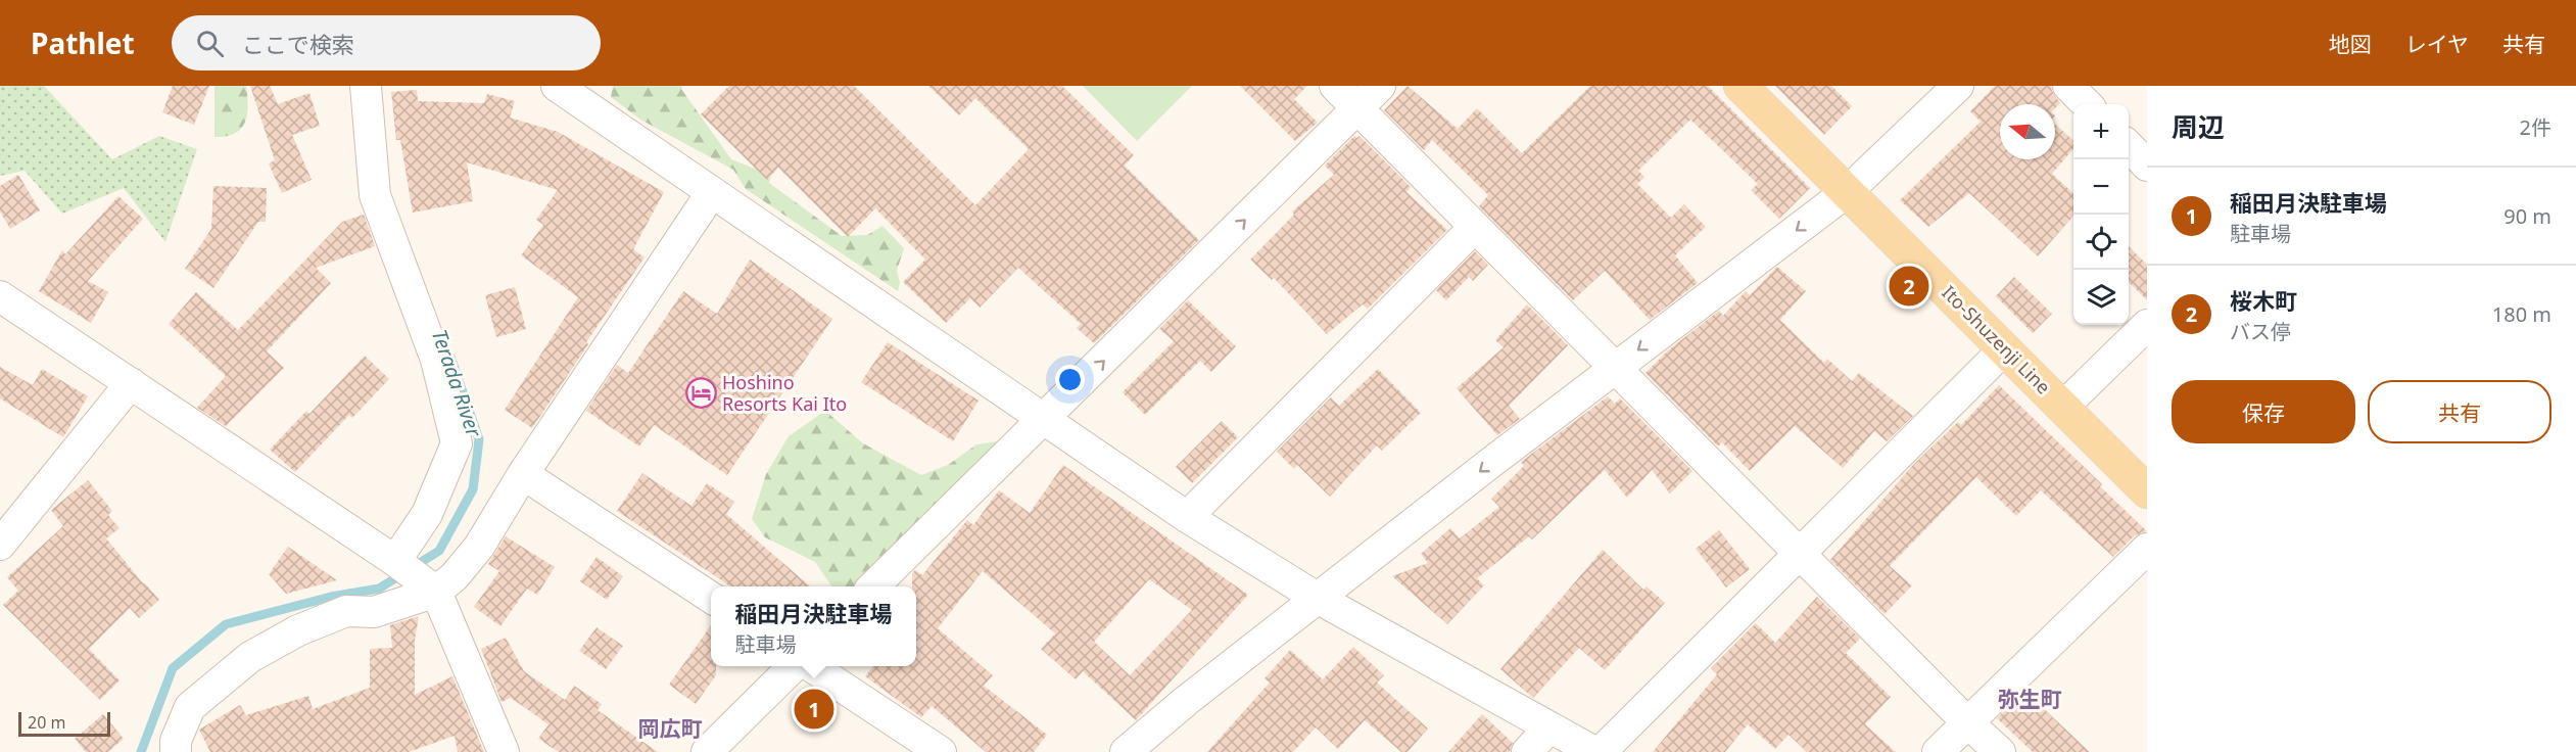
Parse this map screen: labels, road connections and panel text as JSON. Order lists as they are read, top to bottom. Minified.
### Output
{"streets":{"main road":["Ito-Shuzenji Line"]},"districts":["弥生町","岡広町"],"water":["Terada River"],"places":{"hotel":["Hoshino Resorts Kai Ito"]},"scale_bar":"20 m","north":"left","page":{"header":"Pathlet","search":"ここで検索","nav":["地図","レイヤ","共有"],"heading":["周辺","2件"],"map_buttons":["+","−"],"list":[{"mark":"1","name":"稲田月決駐車場","note":"駐車場","value":"90 m"},{"mark":"2","name":"桜木町","note":"バス停","value":"180 m"}],"pins":["2","1"],"buttons":["保存","共有"],"popup":["稲田月決駐車場","駐車場"],"scale":"20 m"}}
